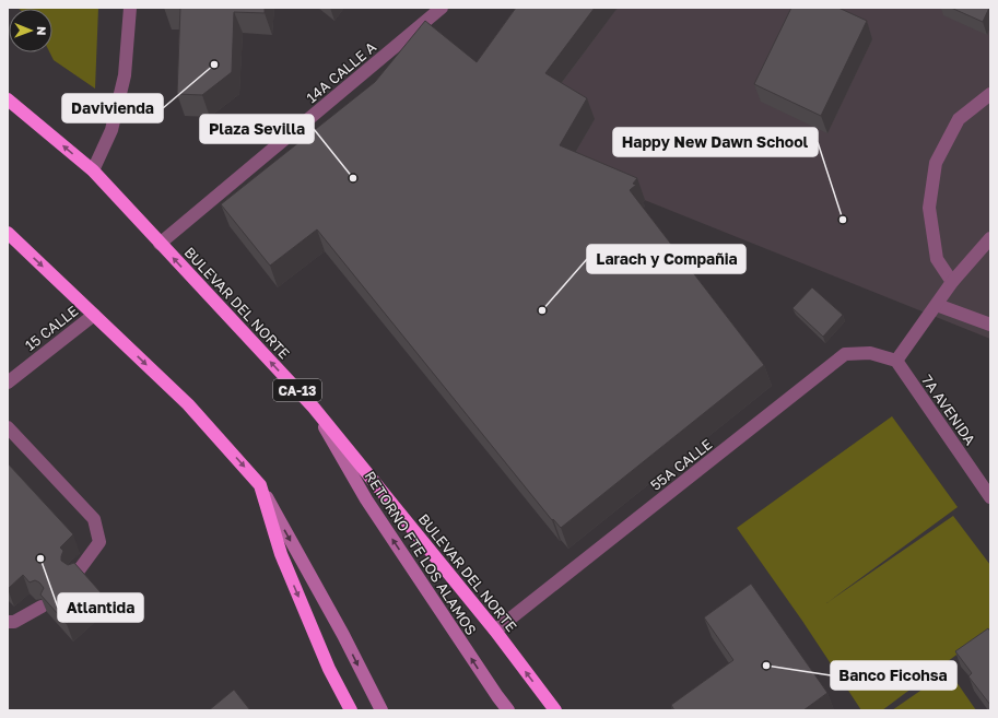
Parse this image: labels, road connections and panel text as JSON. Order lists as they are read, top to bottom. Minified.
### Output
{"streets":{"highway":["BULEVAR DEL NORTE","CA-13"],"main road":["RETORNO FTE LOS ALAMOS"],"street":["14A CALLE A","15 CALLE","7A AVENIDA","55A CALLE"]},"crossings":[["14A CALLE A","BULEVAR DEL NORTE"],["BULEVAR DEL NORTE","55A CALLE"],["BULEVAR DEL NORTE","RETORNO FTE LOS ALAMOS"],["7A AVENIDA","55A CALLE"]],"places":["Davivienda","Plaza Sevilla","Happy New Dawn School","Larach y Compañia","Atlantida","Banco Ficohsa"],"north":"right"}
